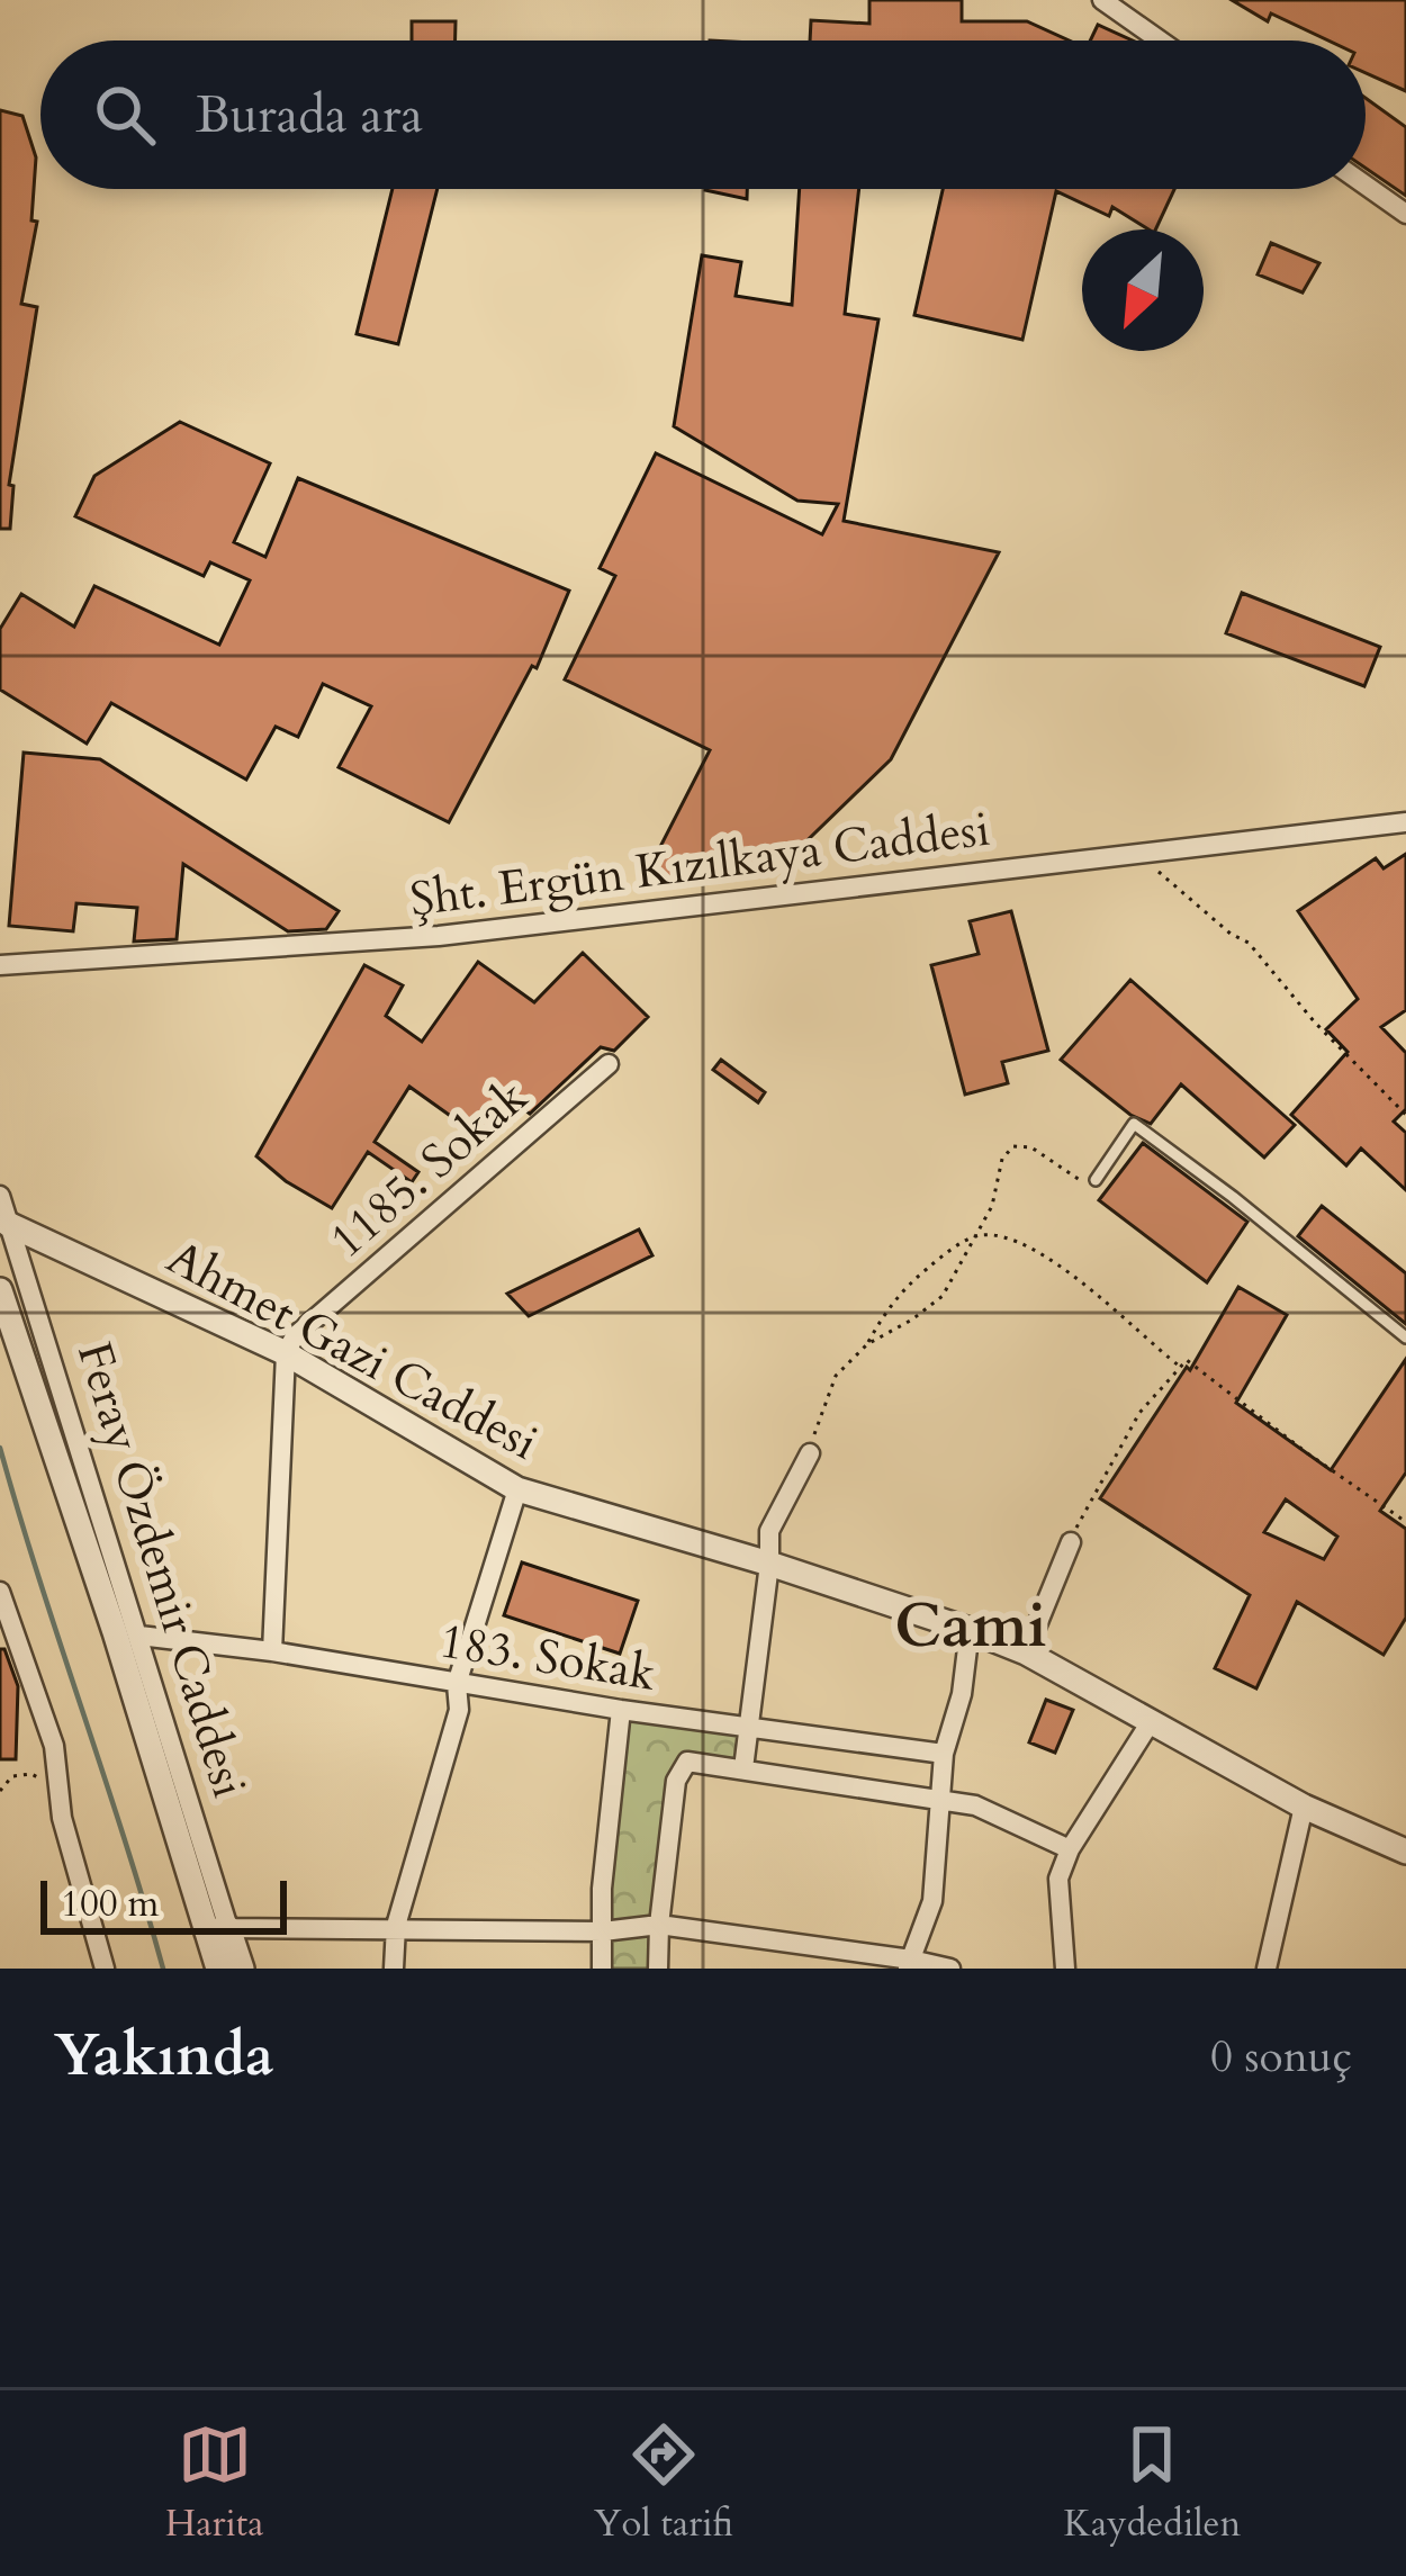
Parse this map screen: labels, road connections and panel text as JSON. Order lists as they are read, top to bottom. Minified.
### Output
{"streets":{"street":["Şht. Ergün Kızılkaya Caddesi","1185. Sokak","Ahmet Gazi Caddesi","Feray Özdemir Caddesi","183. Sokak"]},"crossings":[["1185. Sokak","Ahmet Gazi Caddesi"],["Ahmet Gazi Caddesi","Feray Özdemir Caddesi"],["Feray Özdemir Caddesi","183. Sokak"]],"districts":["Cami"],"scale_bar":"100 m","north":"bottom left","page":{"search":"Burada ara","scale":"100 m","heading":["Yakında","0 sonuç"],"nav":["Harita","Yol tarifi","Kaydedilen"]}}
